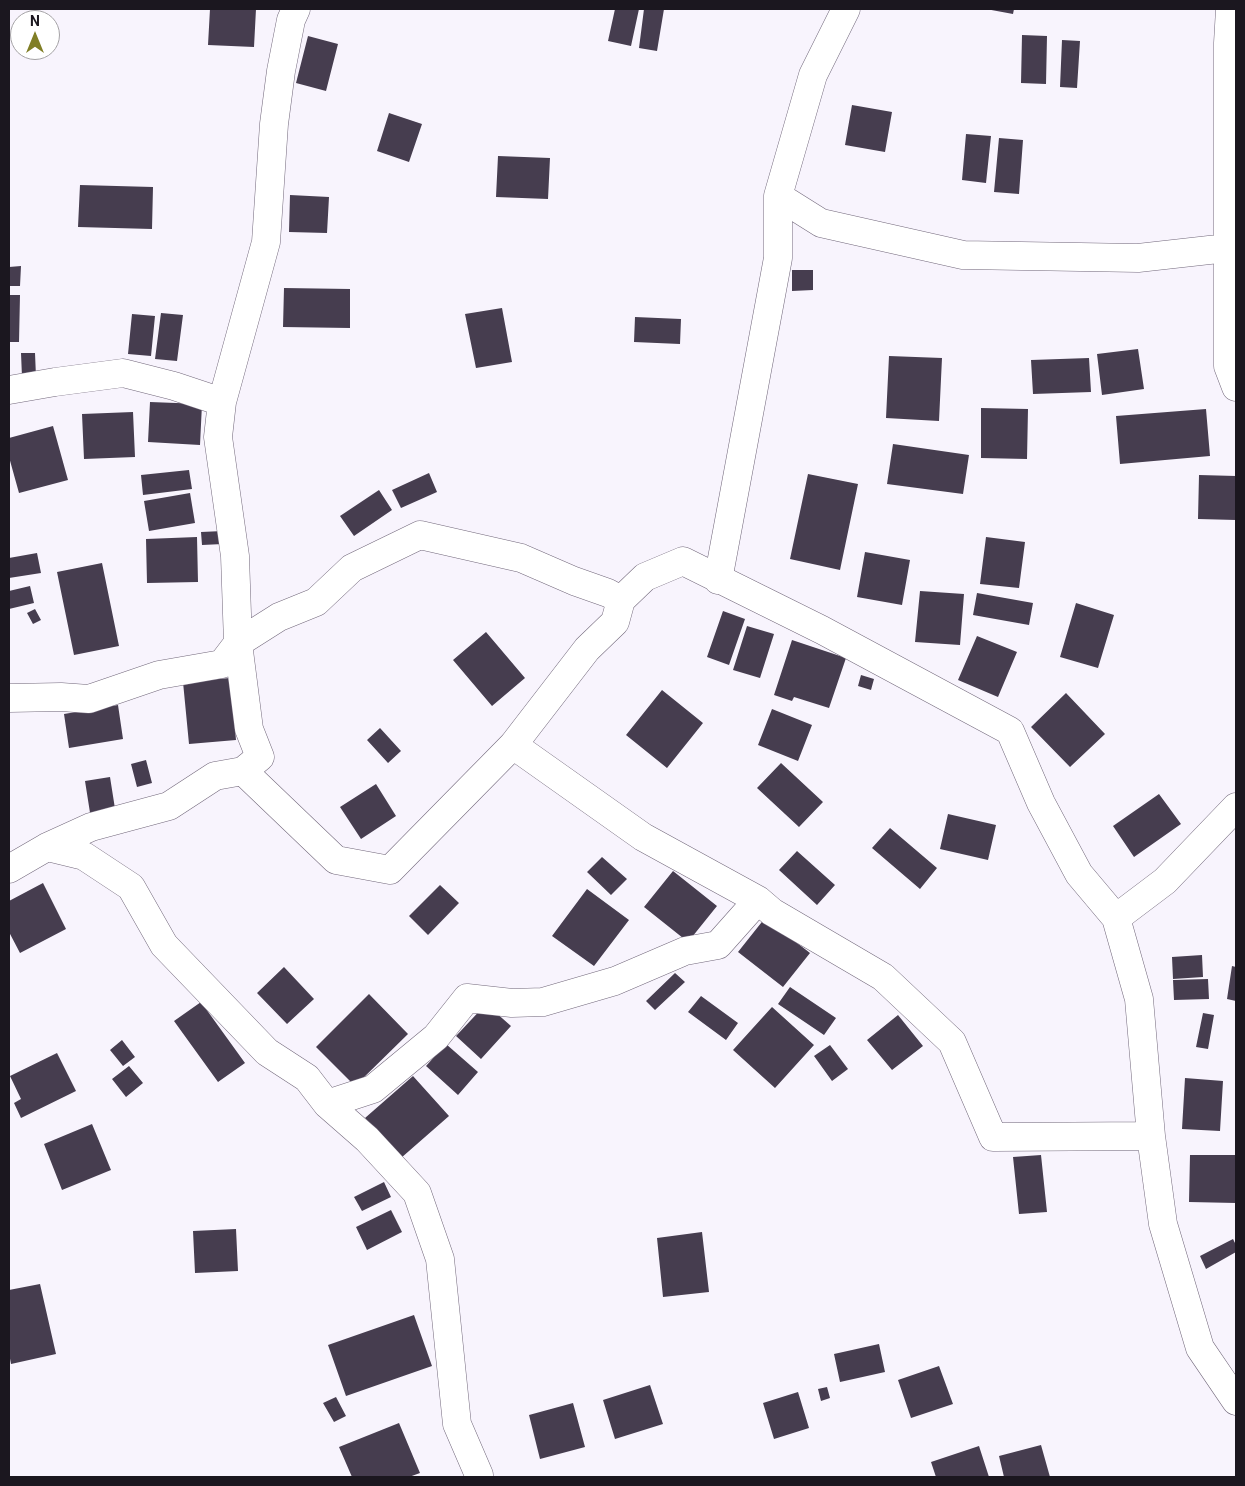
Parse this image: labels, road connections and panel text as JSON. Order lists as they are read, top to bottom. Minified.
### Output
{"north":"top"}
